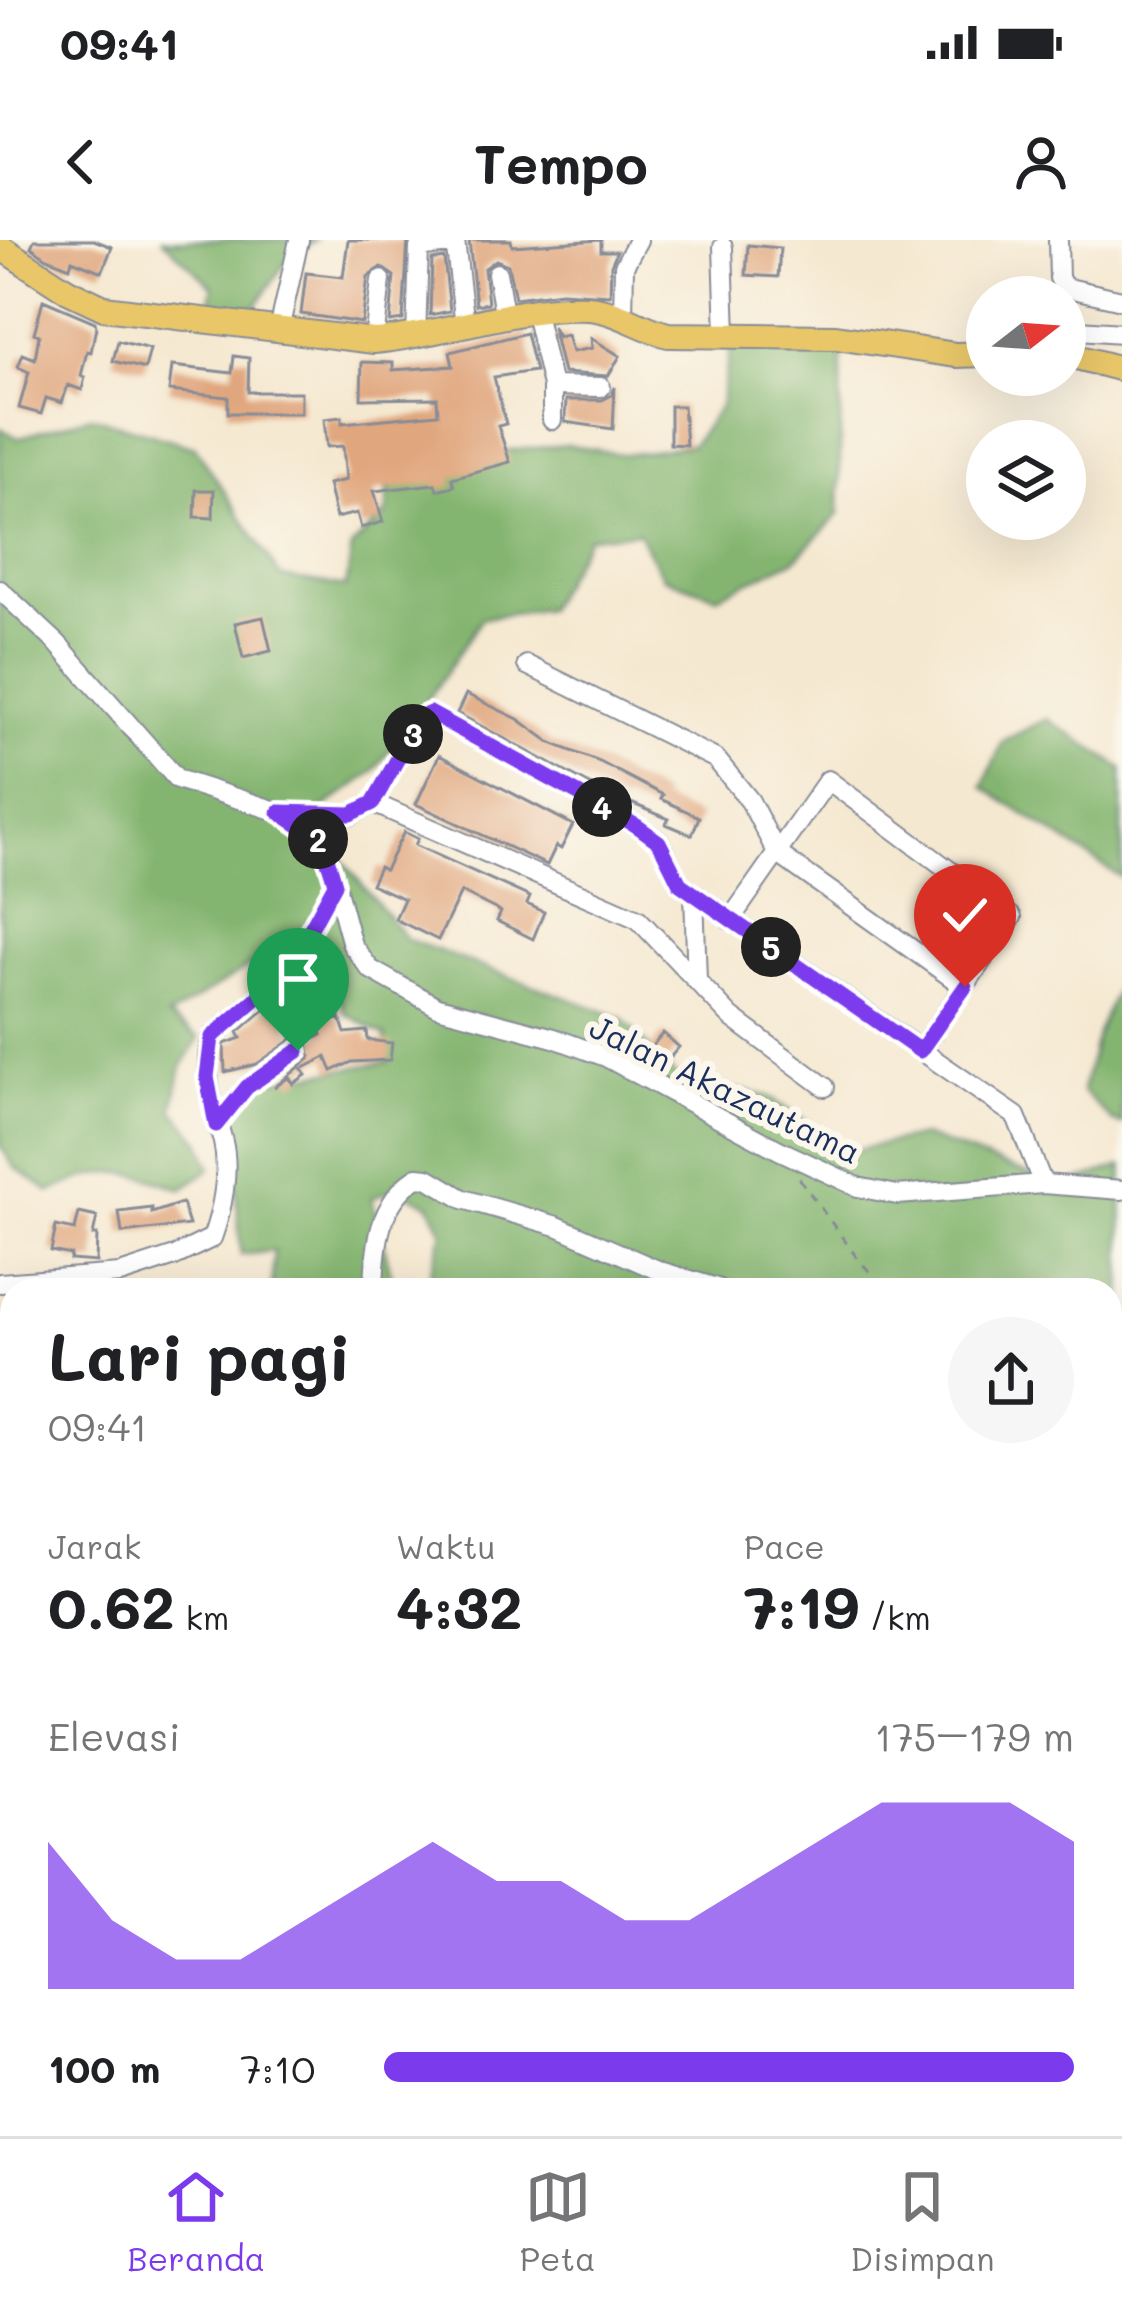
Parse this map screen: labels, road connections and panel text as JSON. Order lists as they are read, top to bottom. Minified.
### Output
{"streets":{"street":["Jalan Akazautama"]},"north":"right","page":{"status":"09:41","header":"Tempo","pins":["3","4","2","5"],"heading":["Lari pagi","09:41"],"stats":[["Jarak","0.62 km"],["Waktu","4:32"],["Pace","7:19 /km"]],"chart":["Elevasi","175–179 m"],"list":[{"name":"100 m","note":"7:10"}],"tabs":["Beranda","Peta","Disimpan"]}}
